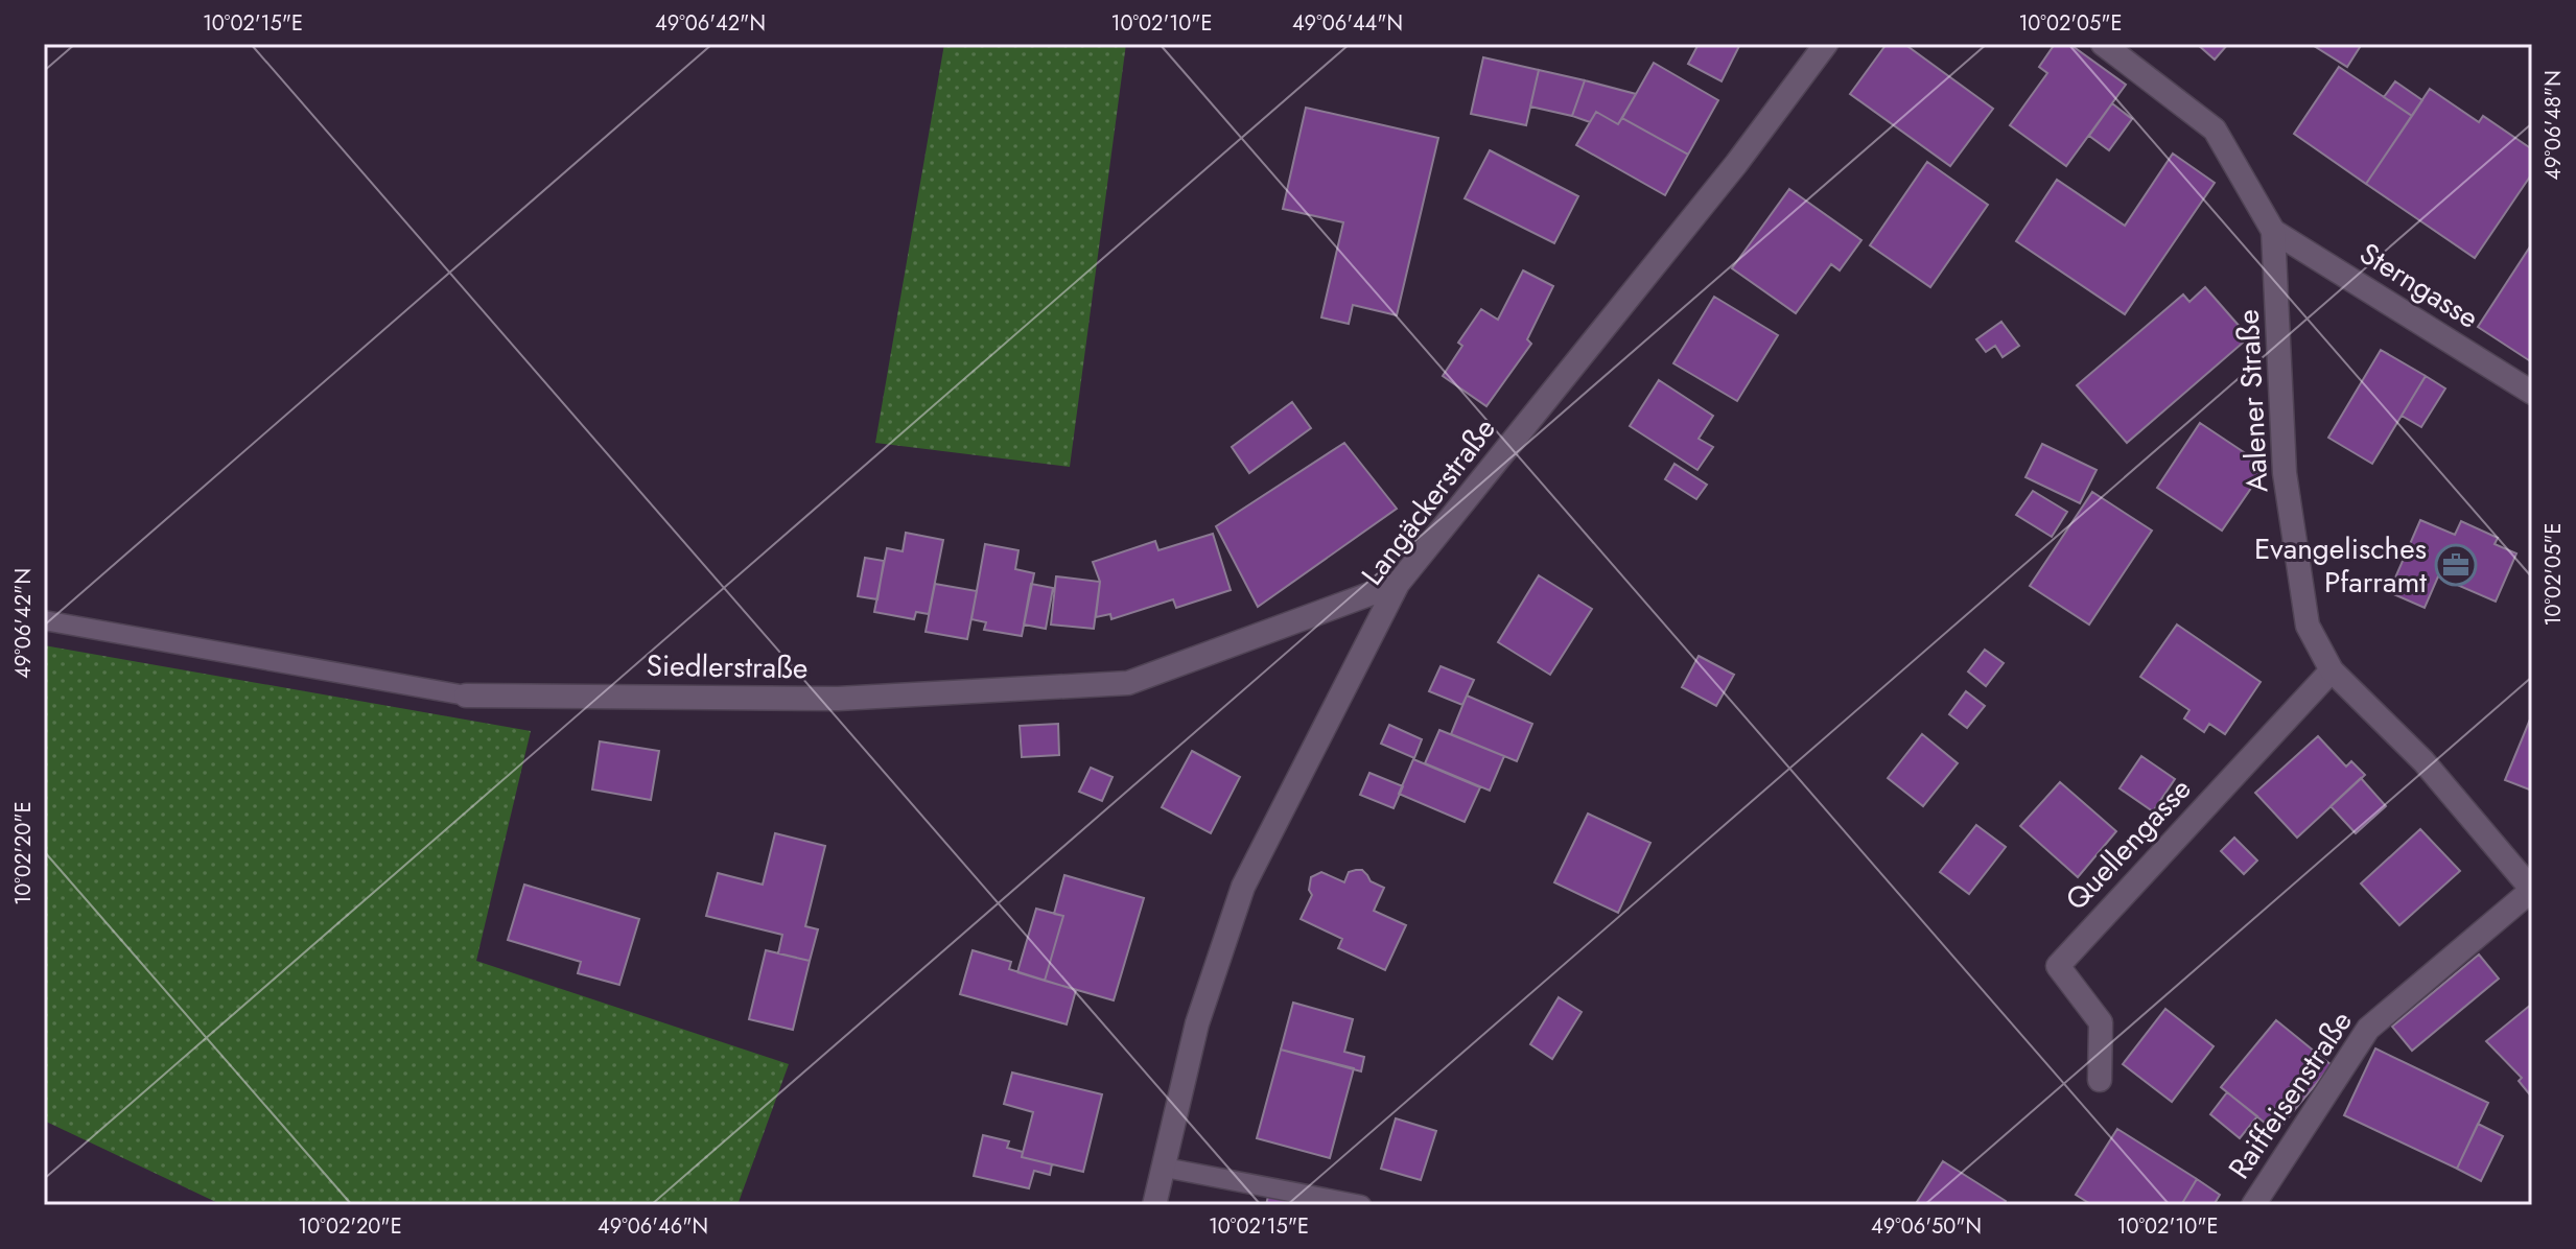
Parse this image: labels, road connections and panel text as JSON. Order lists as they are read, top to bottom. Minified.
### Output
{"streets":{"street":["Sterngasse","Aalener Straße","Langäckerstraße","Siedlerstraße","Quellengasse","Raiffeisenstraße"]},"crossings":[["Sterngasse","Aalener Straße"],["Aalener Straße","Quellengasse"],["Aalener Straße","Raiffeisenstraße"],["Langäckerstraße","Siedlerstraße"]],"places":{"office":["Evangelisches Pfarramt"]},"coordinates":["10°02'15\"E","49°06'42\"N","10°02'10\"E","49°06'44\"N","10°02'05\"E","49°06'48\"N","10°02'20\"E","49°06'46\"N","49°06'50\"N"]}
